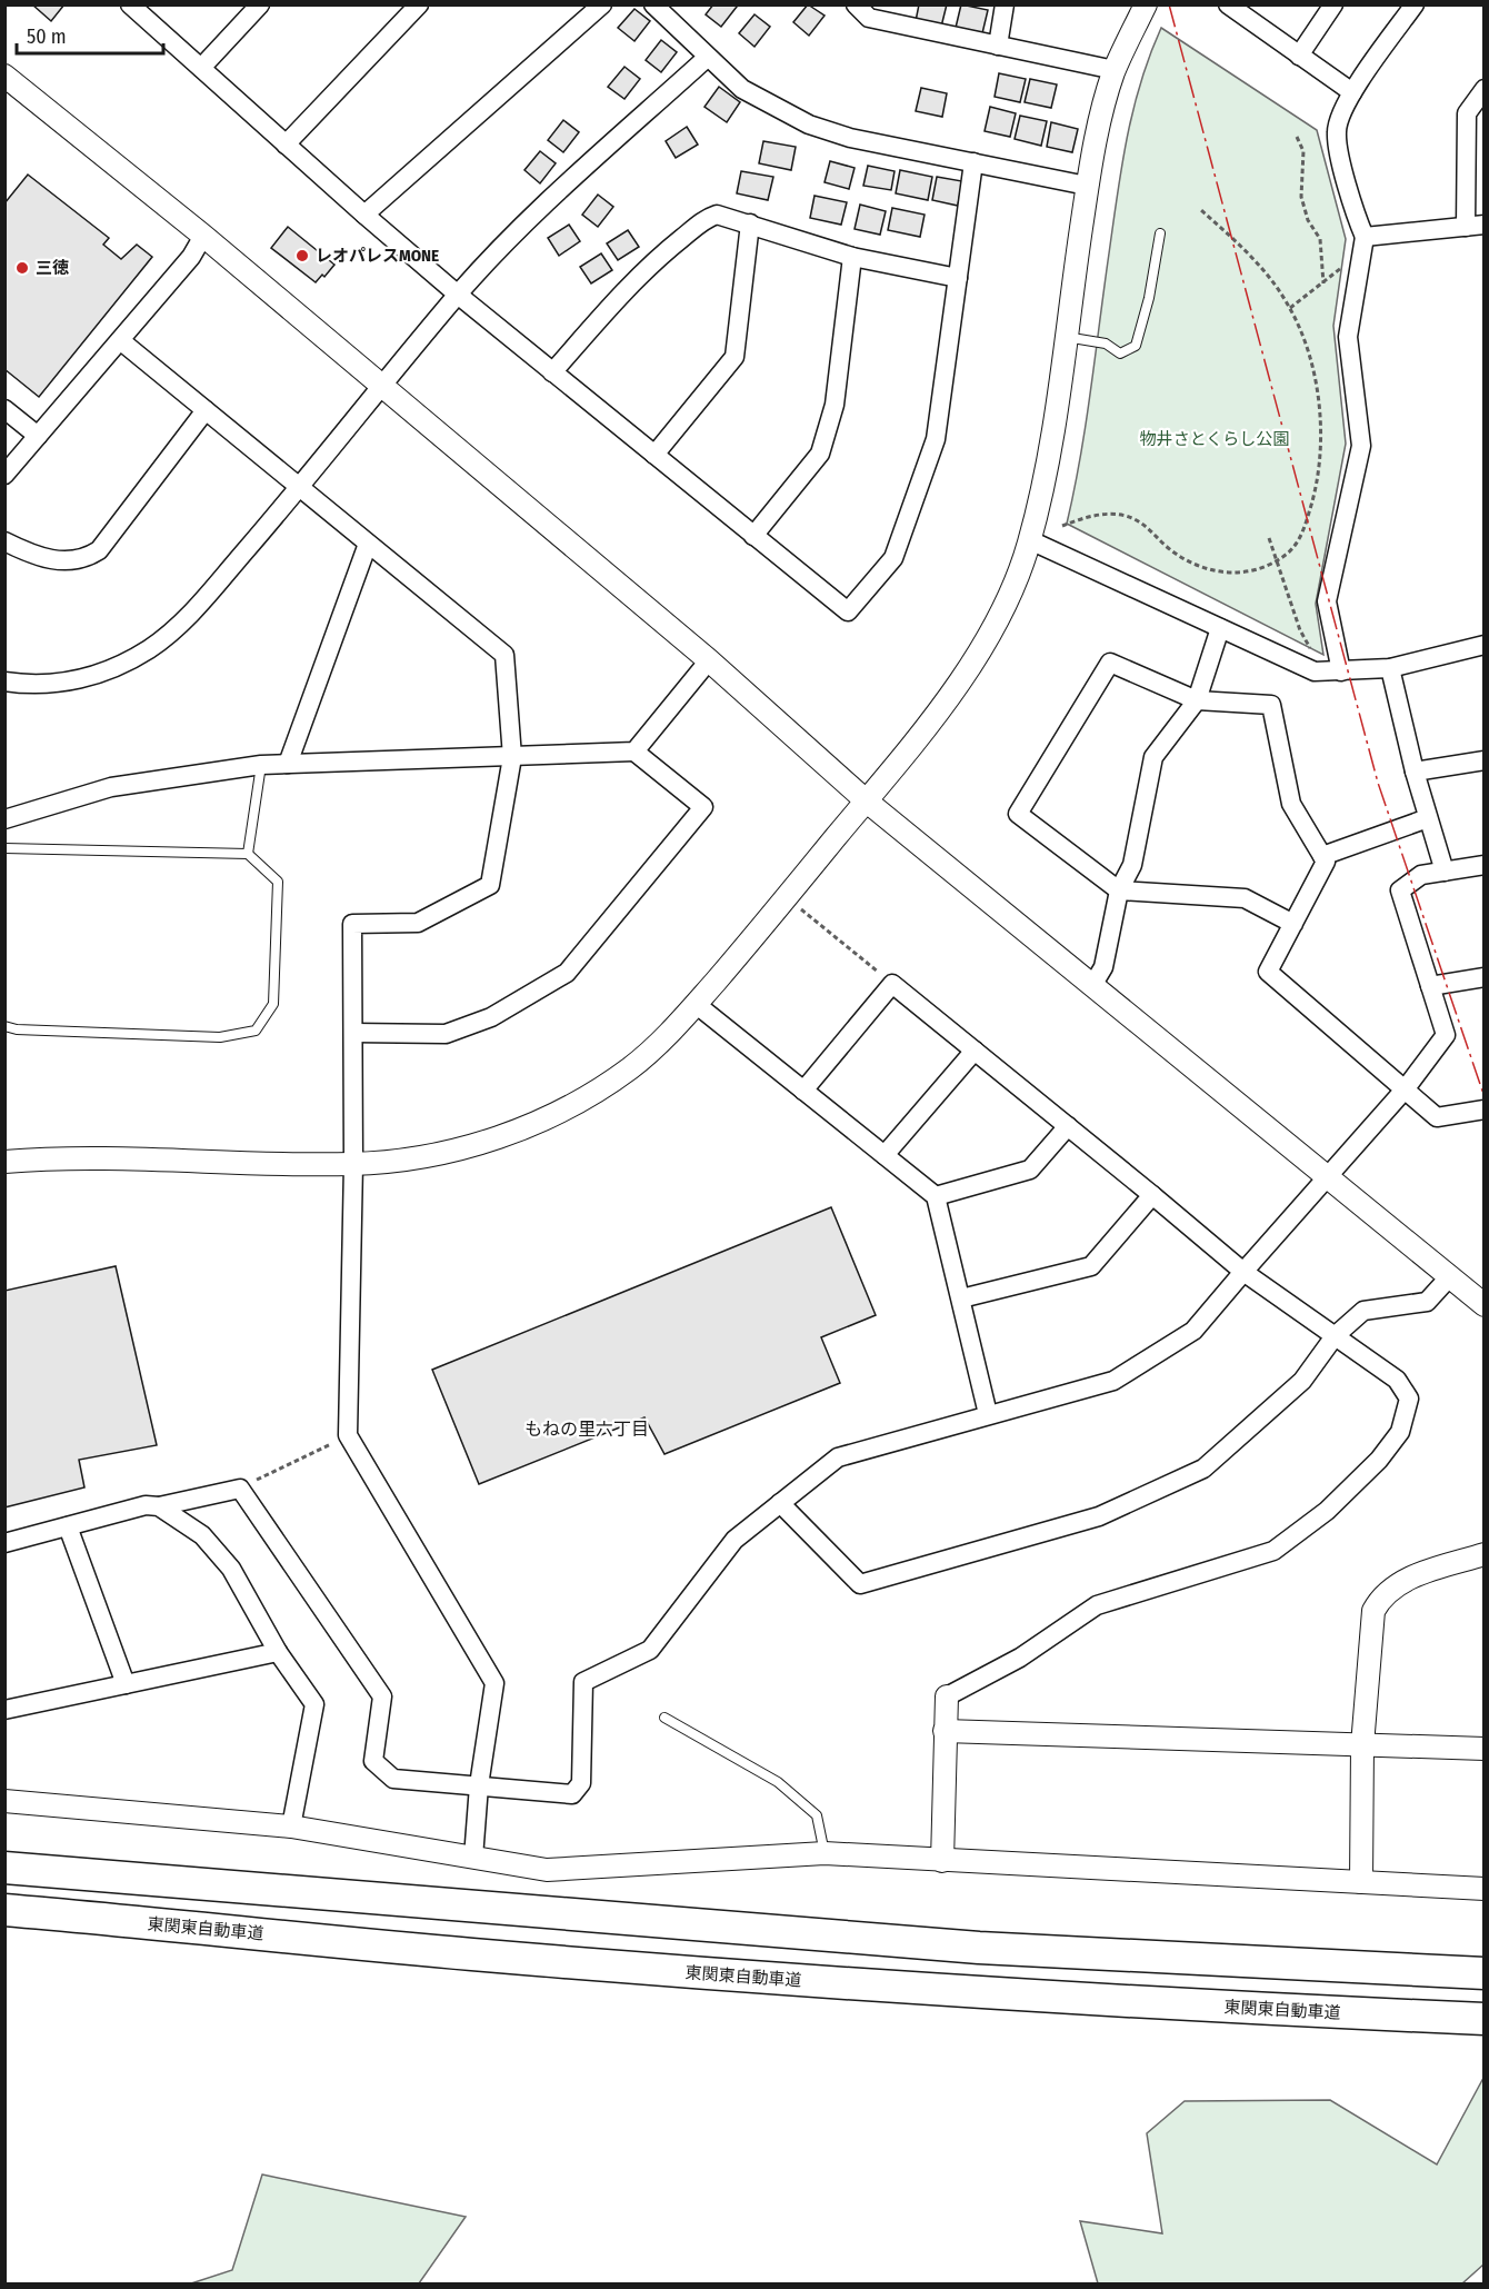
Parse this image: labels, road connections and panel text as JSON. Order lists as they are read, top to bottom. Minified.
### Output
{"streets":{"highway":["東関東自動車道"]},"districts":["もねの里六丁目"],"parks":["物井さとくらし公園"],"places":["レオパレスMONE","三徳"],"scale_bar":"50 m"}
